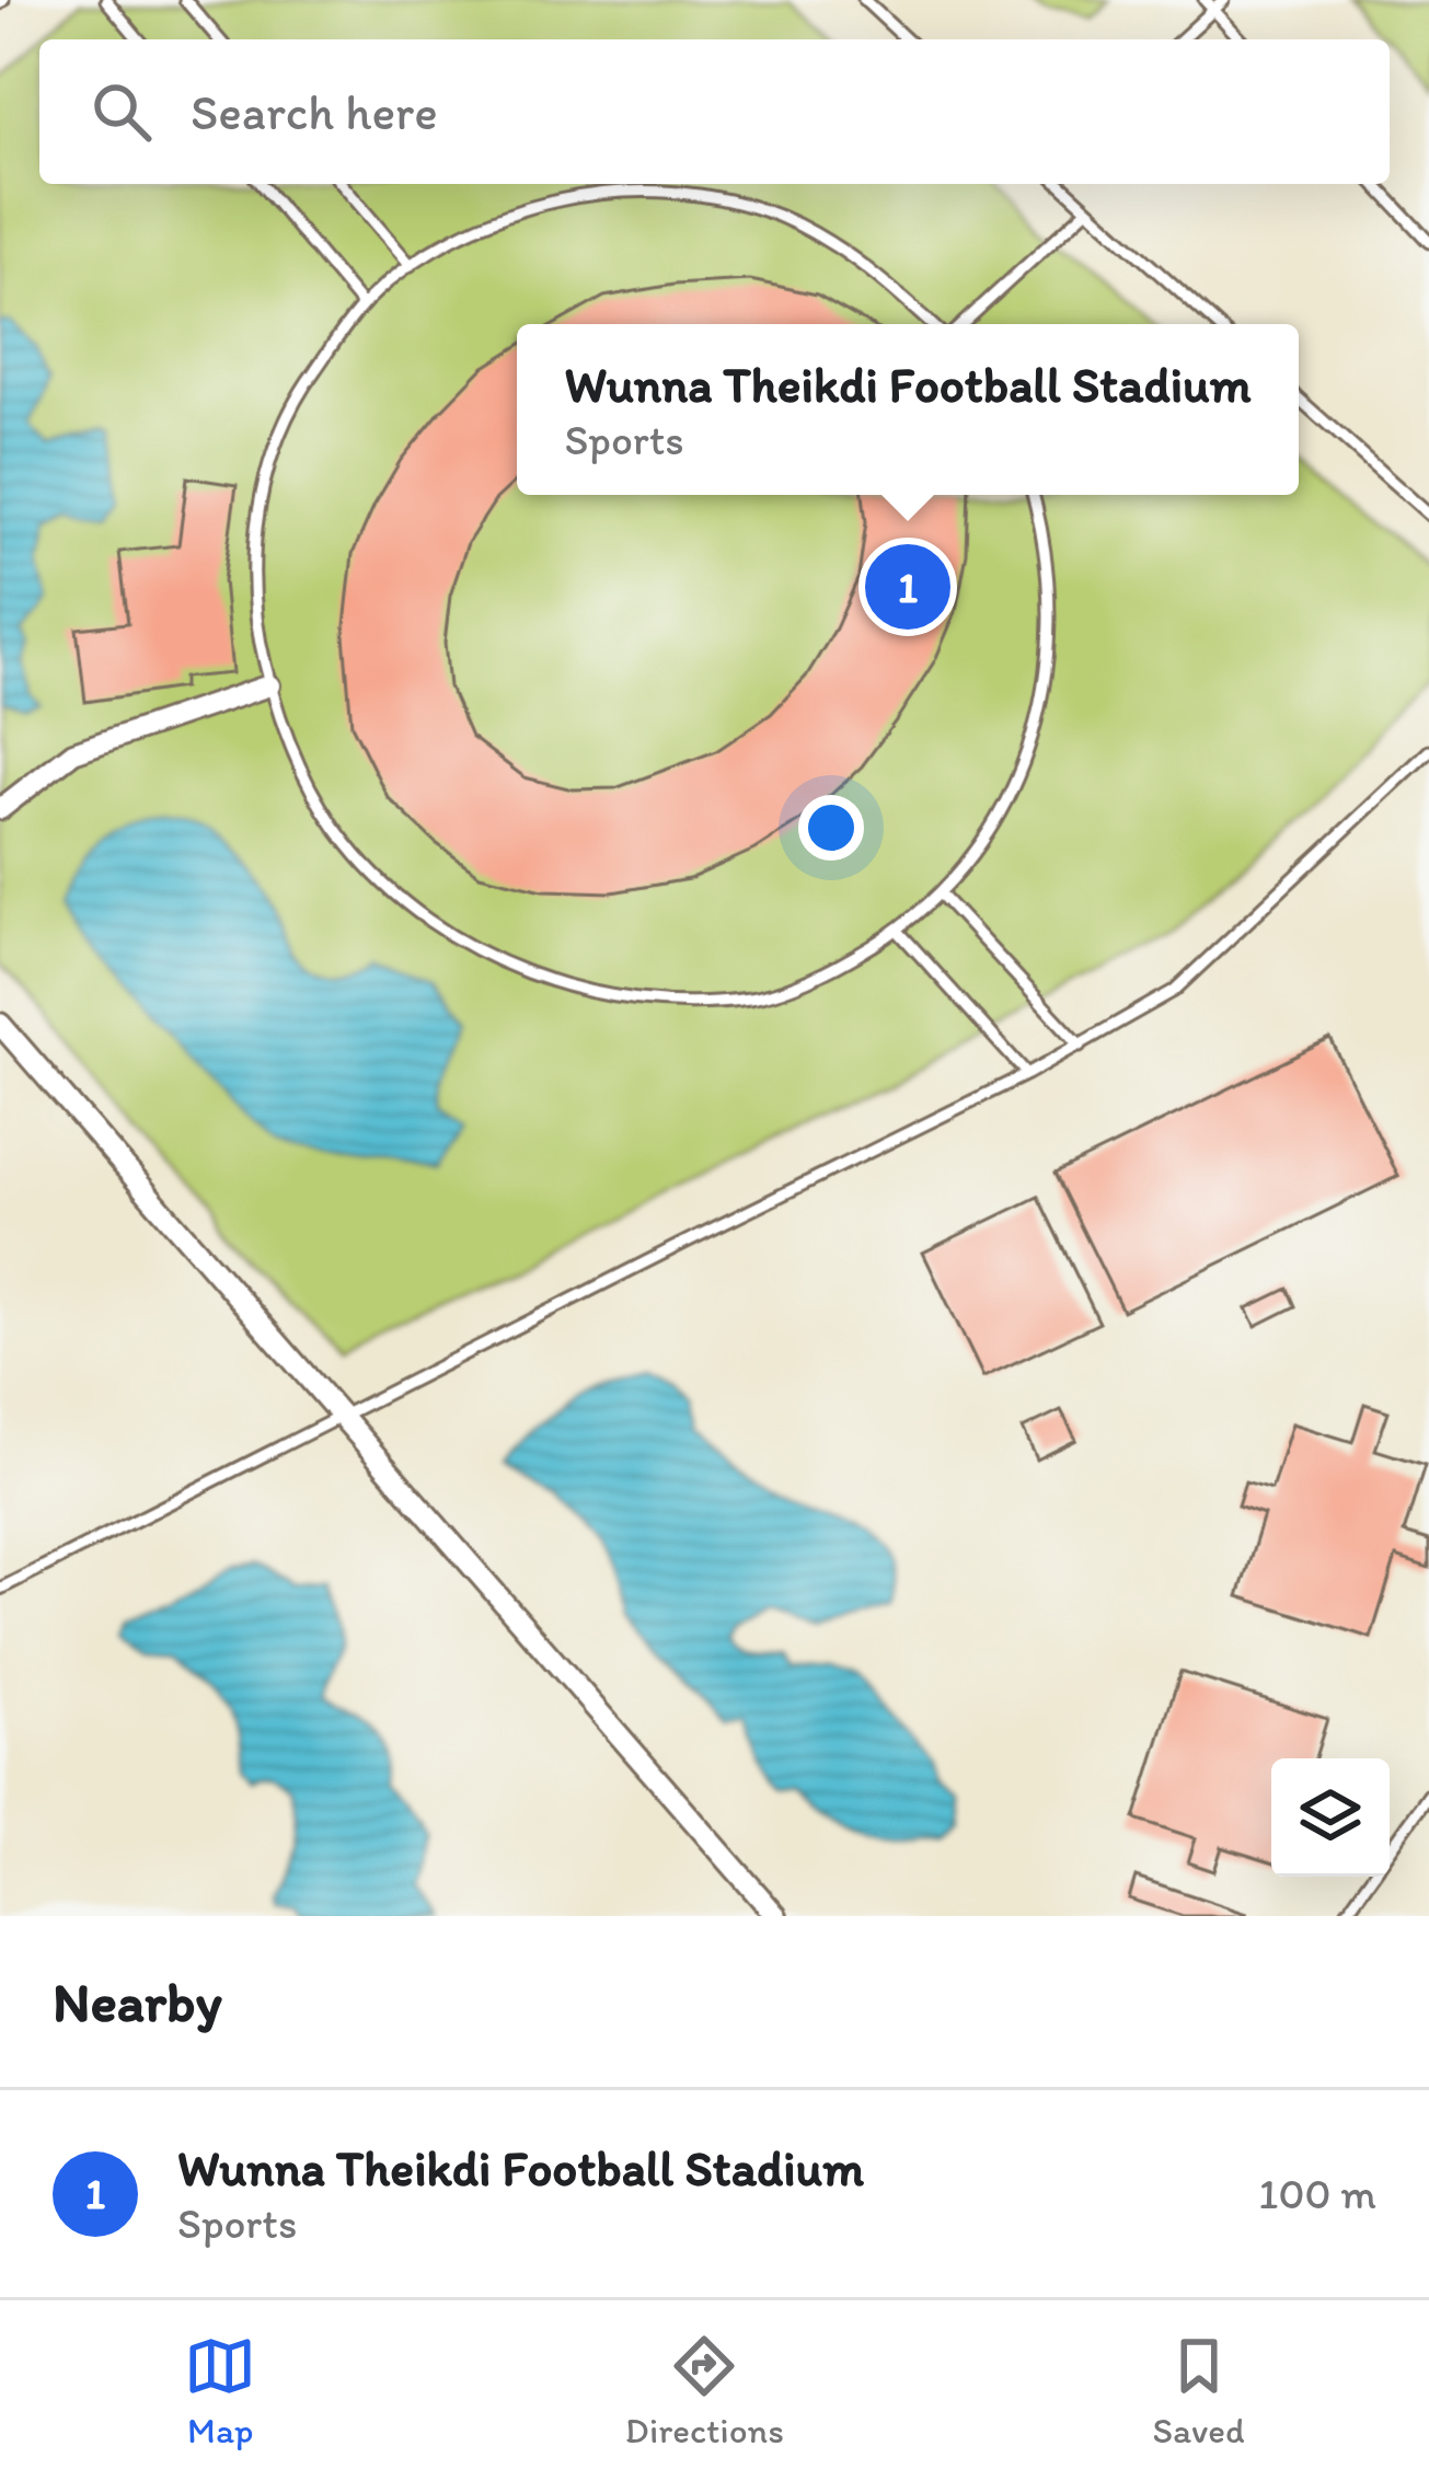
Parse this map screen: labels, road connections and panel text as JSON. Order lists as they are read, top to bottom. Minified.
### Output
{"page":{"search":"Search here","popup":["Wunna Theikdi Football Stadium","Sports"],"pins":"1","heading":"Nearby","list":[{"mark":"1","name":"Wunna Theikdi Football Stadium","note":"Sports","value":"100 m"}],"nav":["Map","Directions","Saved"]}}
